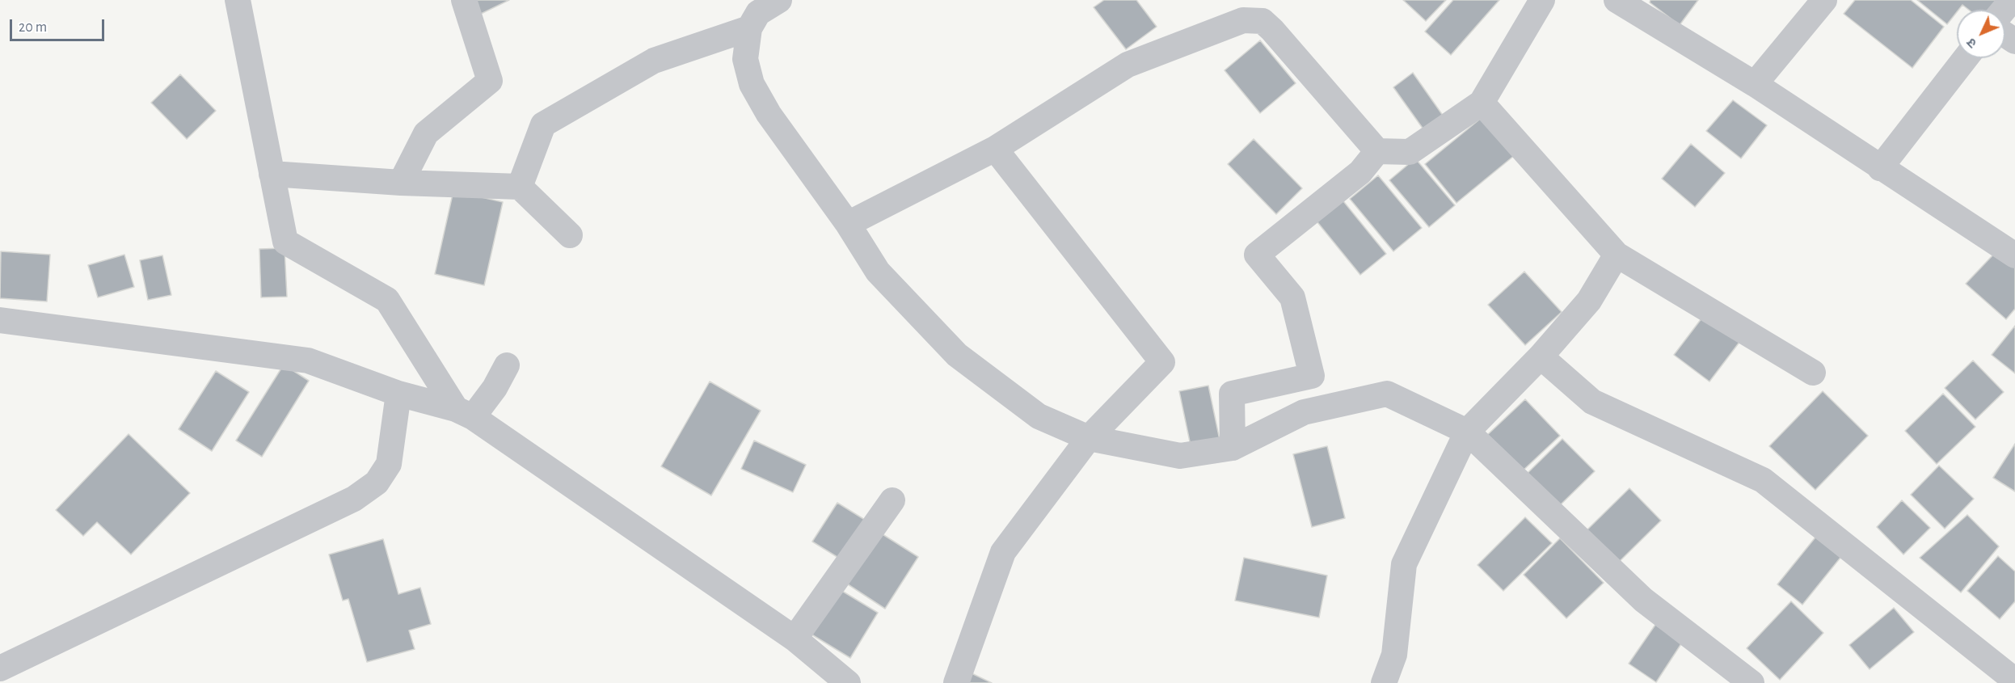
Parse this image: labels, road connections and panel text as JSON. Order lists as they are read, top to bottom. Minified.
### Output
{"scale_bar":"20 m","north":"bottom left"}
